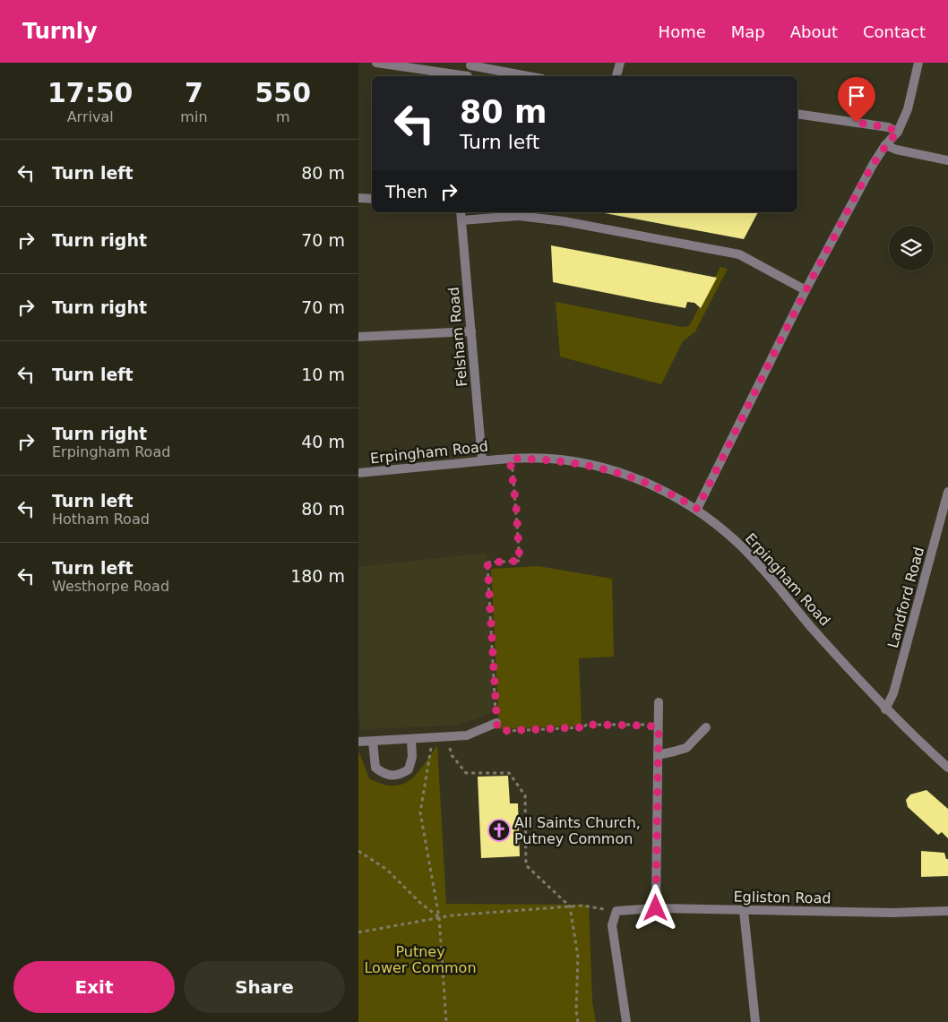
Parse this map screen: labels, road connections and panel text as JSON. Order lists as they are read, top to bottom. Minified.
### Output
{"streets":{"street":["Felsham Road","Erpingham Road","Landford Road","Egliston Road"]},"crossings":[["Felsham Road","Erpingham Road"],["Erpingham Road","Landford Road"]],"parks":["Putney Lower Common"],"places":{"church":["All Saints Church, Putney Common"]},"page":{"header":"Turnly","nav":["Home","Map","About","Contact"],"eta":["17:50","Arrival","7","min","550","m"],"turn":["80 m","Turn left"],"list":[{"name":"Turn left","value":"80 m"},{"name":"Turn right","value":"70 m"},{"name":"Turn right","value":"70 m"},{"name":"Turn left","value":"10 m"},{"name":"Turn right","note":"Erpingham Road","value":"40 m"},{"name":"Turn left","note":"Hotham Road","value":"80 m"},{"name":"Turn left","note":"Westhorpe Road","value":"180 m"}],"then":"Then","buttons":["Exit","Share"]}}
